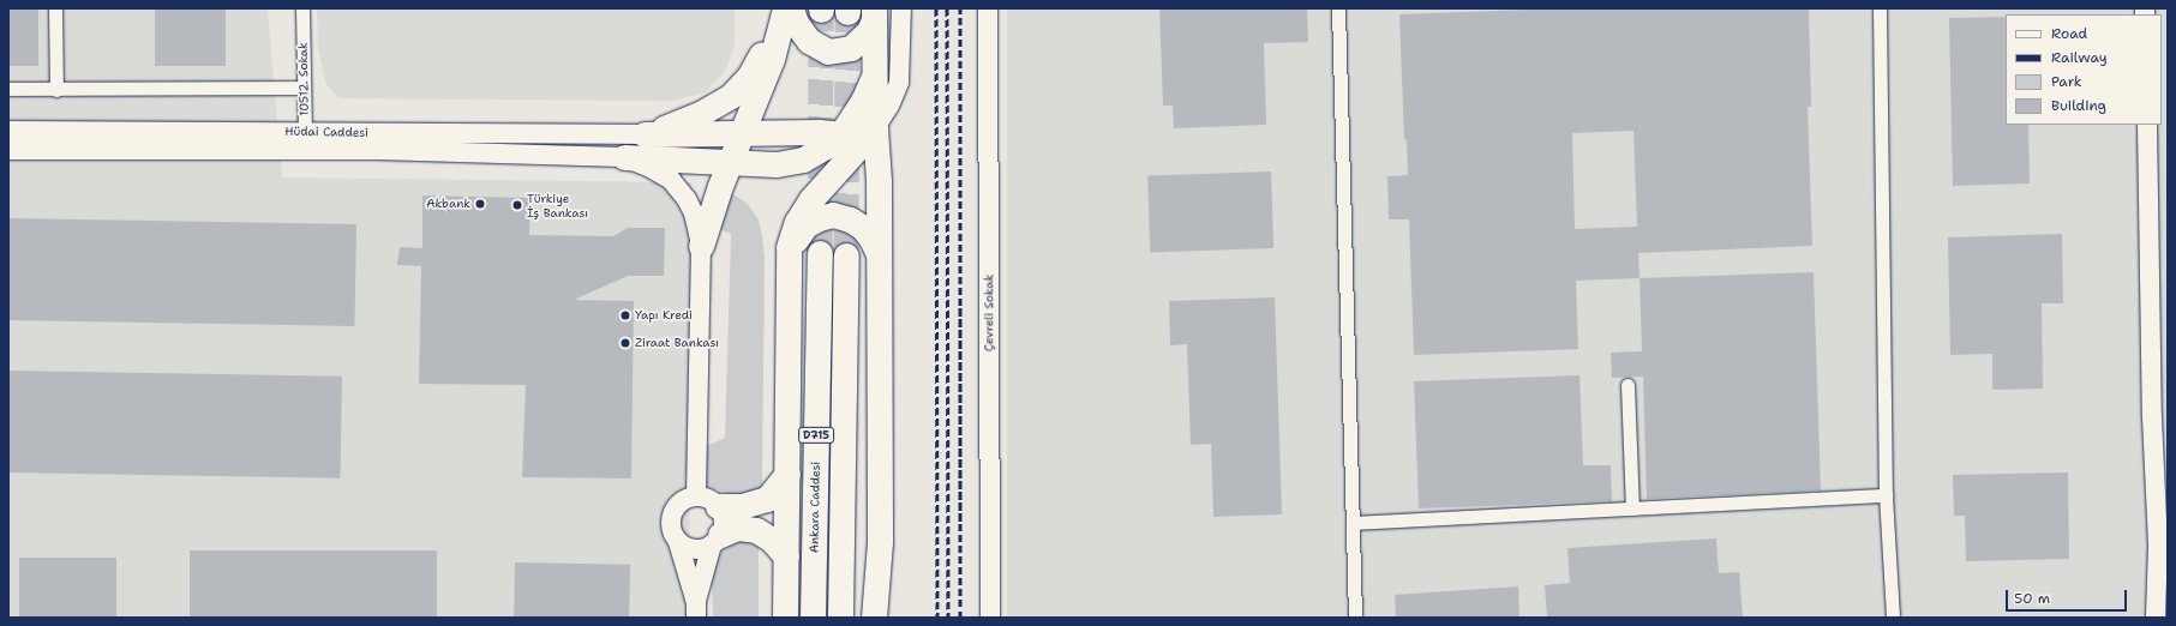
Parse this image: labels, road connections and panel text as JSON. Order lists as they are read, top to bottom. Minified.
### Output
{"streets":{"highway":["D715","Ankara Caddesi"],"street":["10512. Sokak","Hüdai Caddesi","Çevreli Sokak"]},"crossings":[["10512. Sokak","Hüdai Caddesi"]],"places":["Akbank","Türkiye İş Bankası","Yapı Kredi","Ziraat Bankası"],"legend":["Road","Railway","Park","Building"],"scale_bar":"50 m"}
